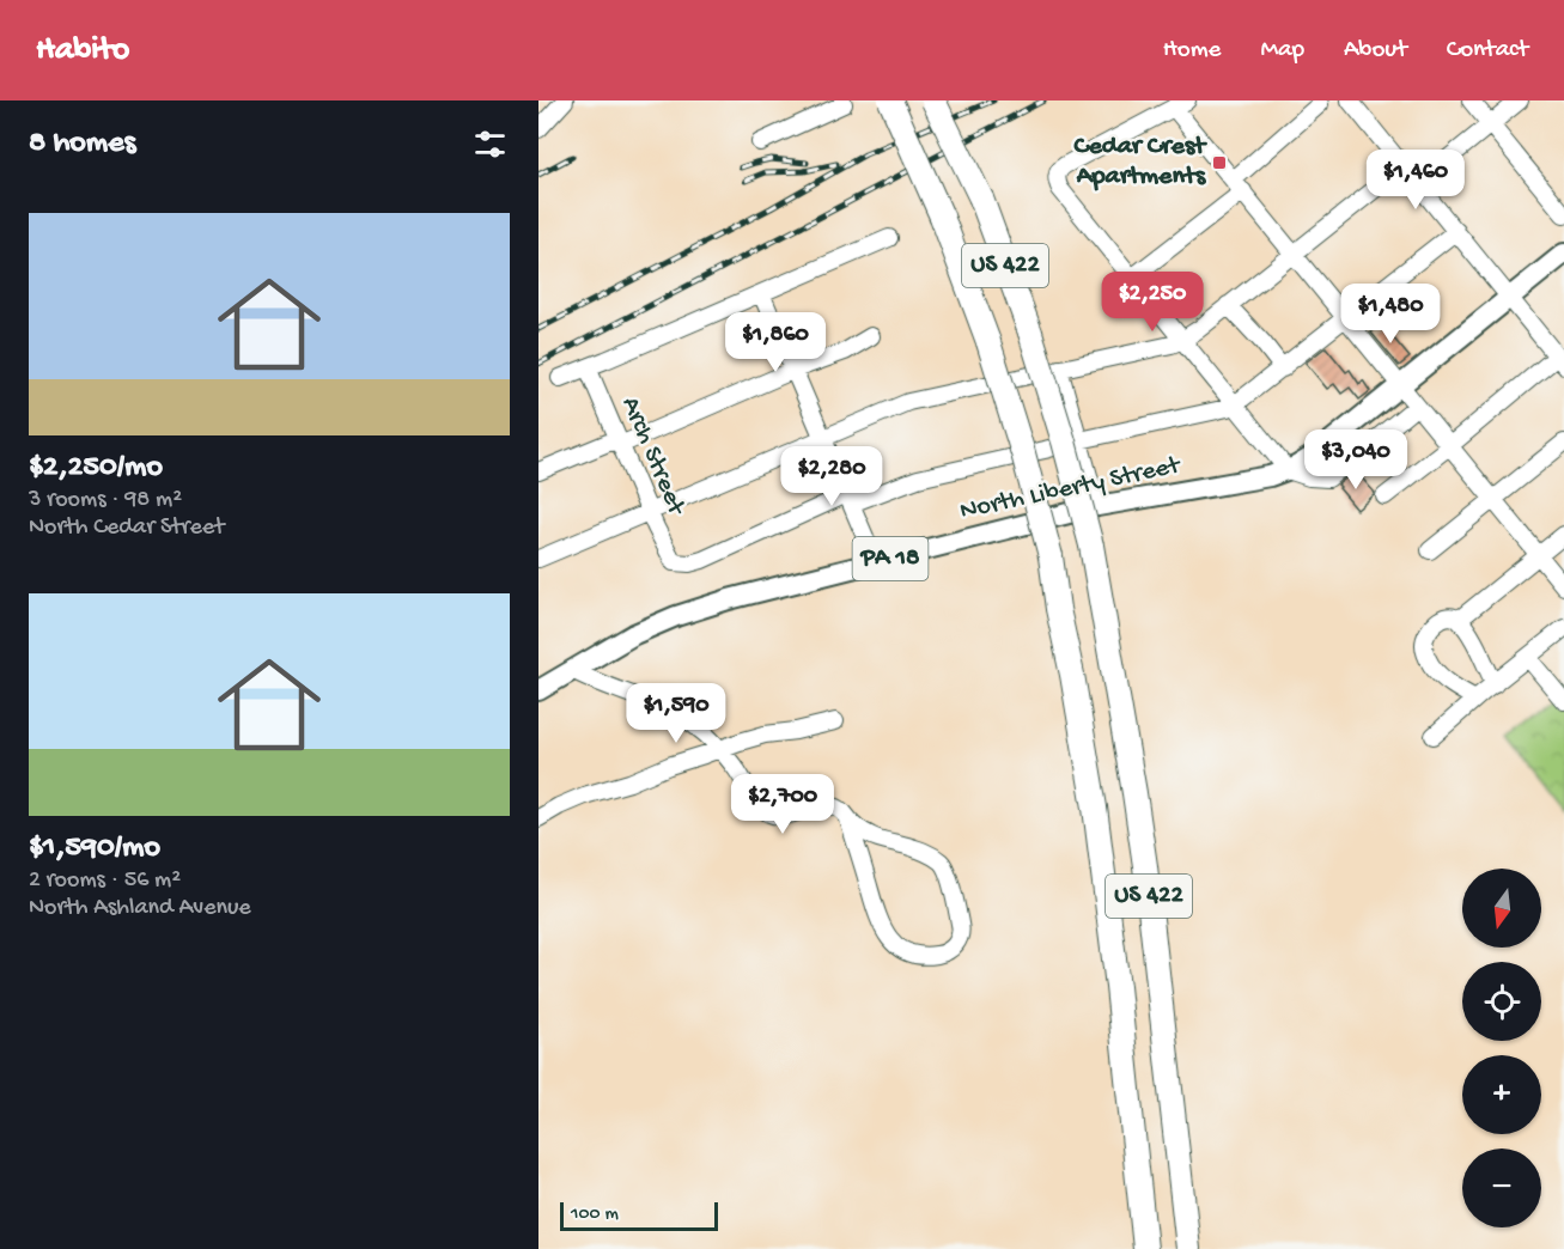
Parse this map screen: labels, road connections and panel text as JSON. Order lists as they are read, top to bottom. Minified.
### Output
{"streets":{"highway":["US 422"],"main road":["North Liberty Street","PA 18"],"street":["Arch Street"]},"places":{"transit":["Cedar Crest Apartments"]},"scale_bar":"100 m","north":"bottom","page":{"header":"Habito","nav":["Home","Map","About","Contact"],"heading":"8 homes","price":["$1,460","$2,250","$1,480","$1,860","$3,040","$2,280","$1,590","$2,700"],"list":[{"name":"$2,250/mo","note":"3 rooms · 98 m² · North Cedar Street"},{"name":"$1,590/mo","note":"2 rooms · 56 m² · North Ashland Avenue"}],"map_buttons":["+","−"],"scale":"100 m"}}
